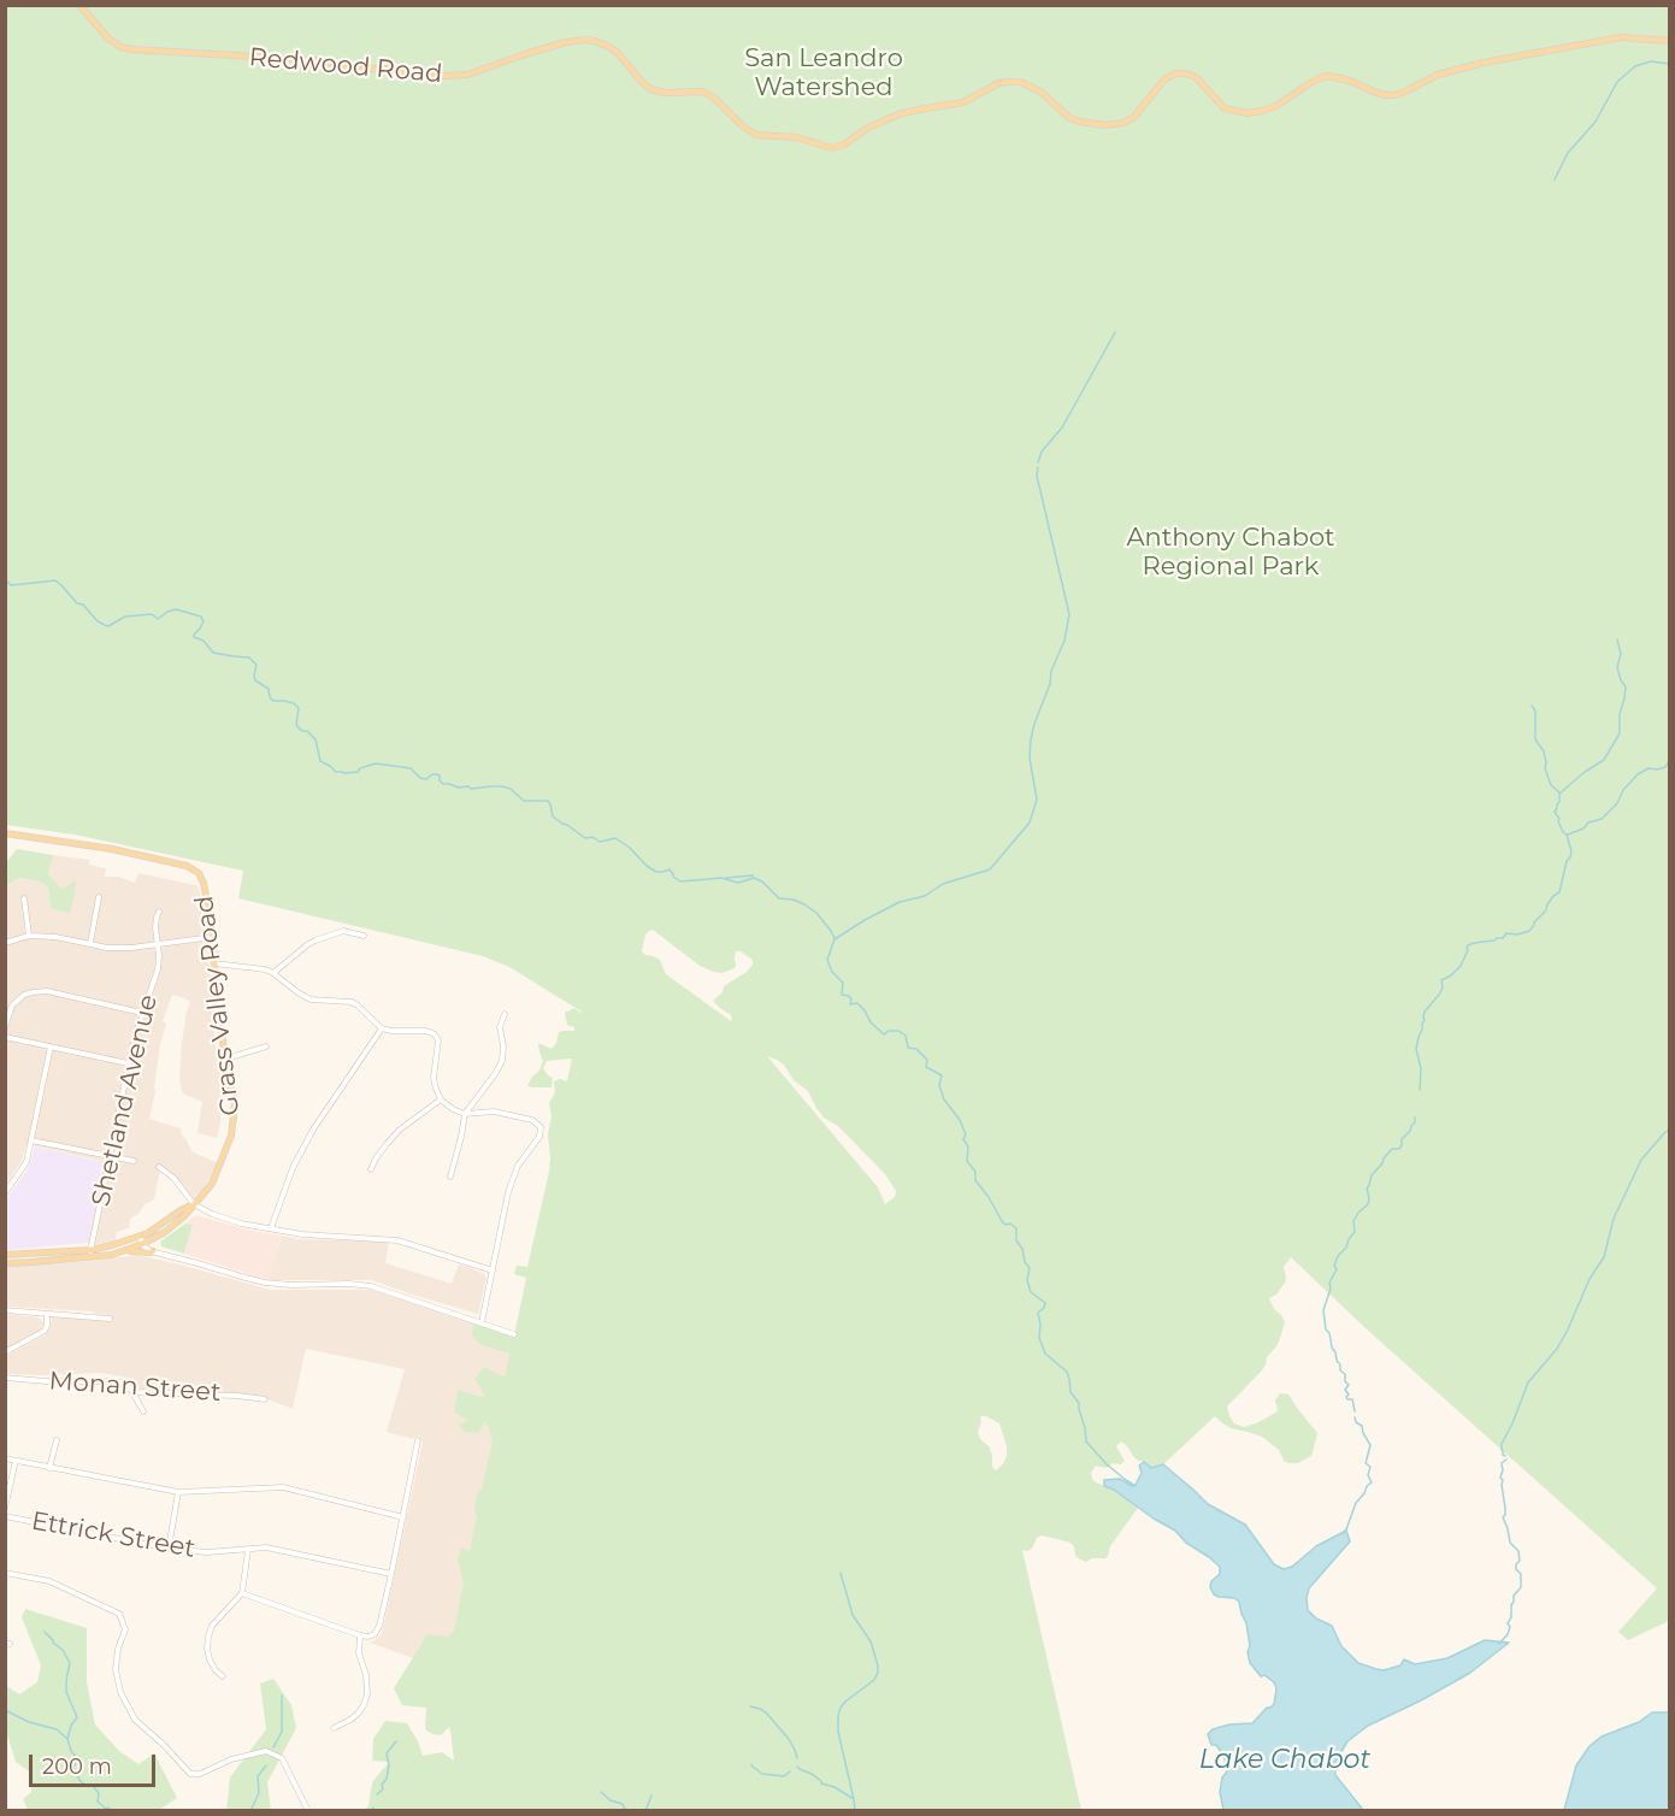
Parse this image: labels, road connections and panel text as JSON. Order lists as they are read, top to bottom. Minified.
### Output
{"streets":{"main road":["Redwood Road","Grass Valley Road"],"street":["Shetland Avenue","Monan Street","Ettrick Street"]},"crossings":[["Grass Valley Road","Shetland Avenue"]],"water":["Lake Chabot"],"parks":["San Leandro Watershed","Anthony Chabot Regional Park"],"scale_bar":"200 m"}
